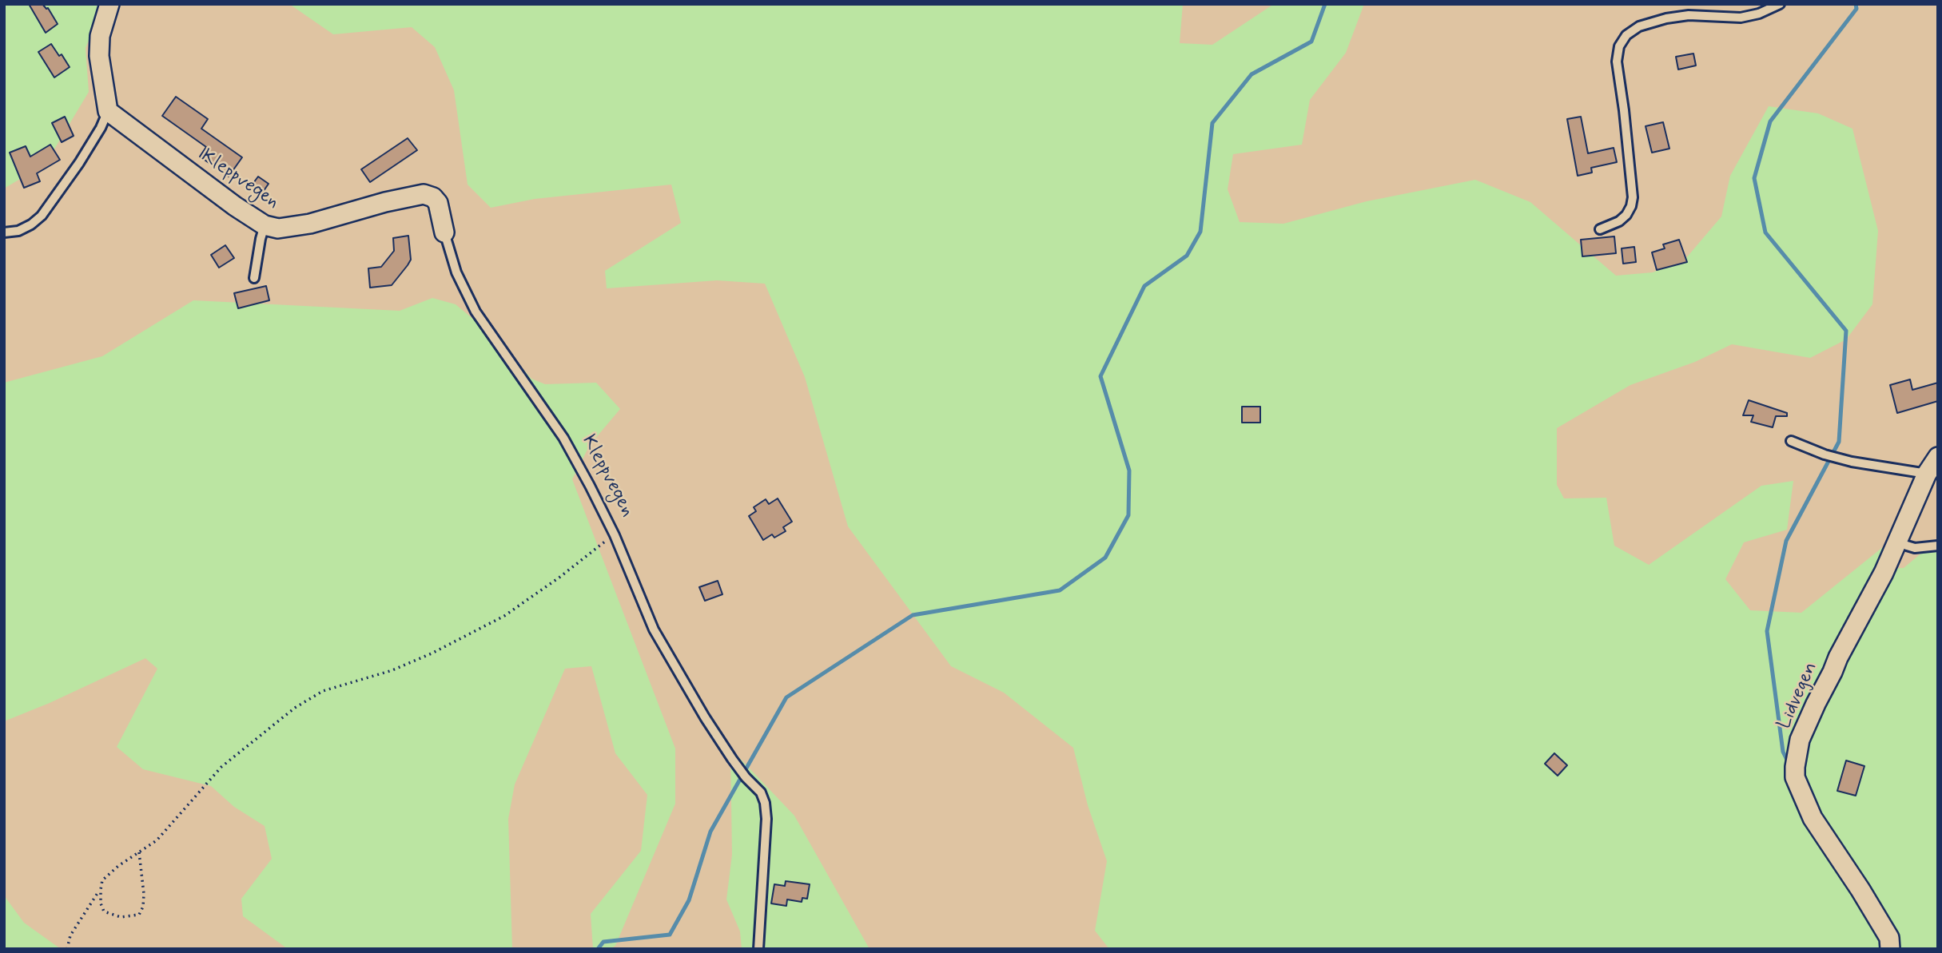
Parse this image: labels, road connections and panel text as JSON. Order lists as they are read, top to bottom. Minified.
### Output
{"streets":{"street":["Kleppvegen","Lidvegen"]}}
